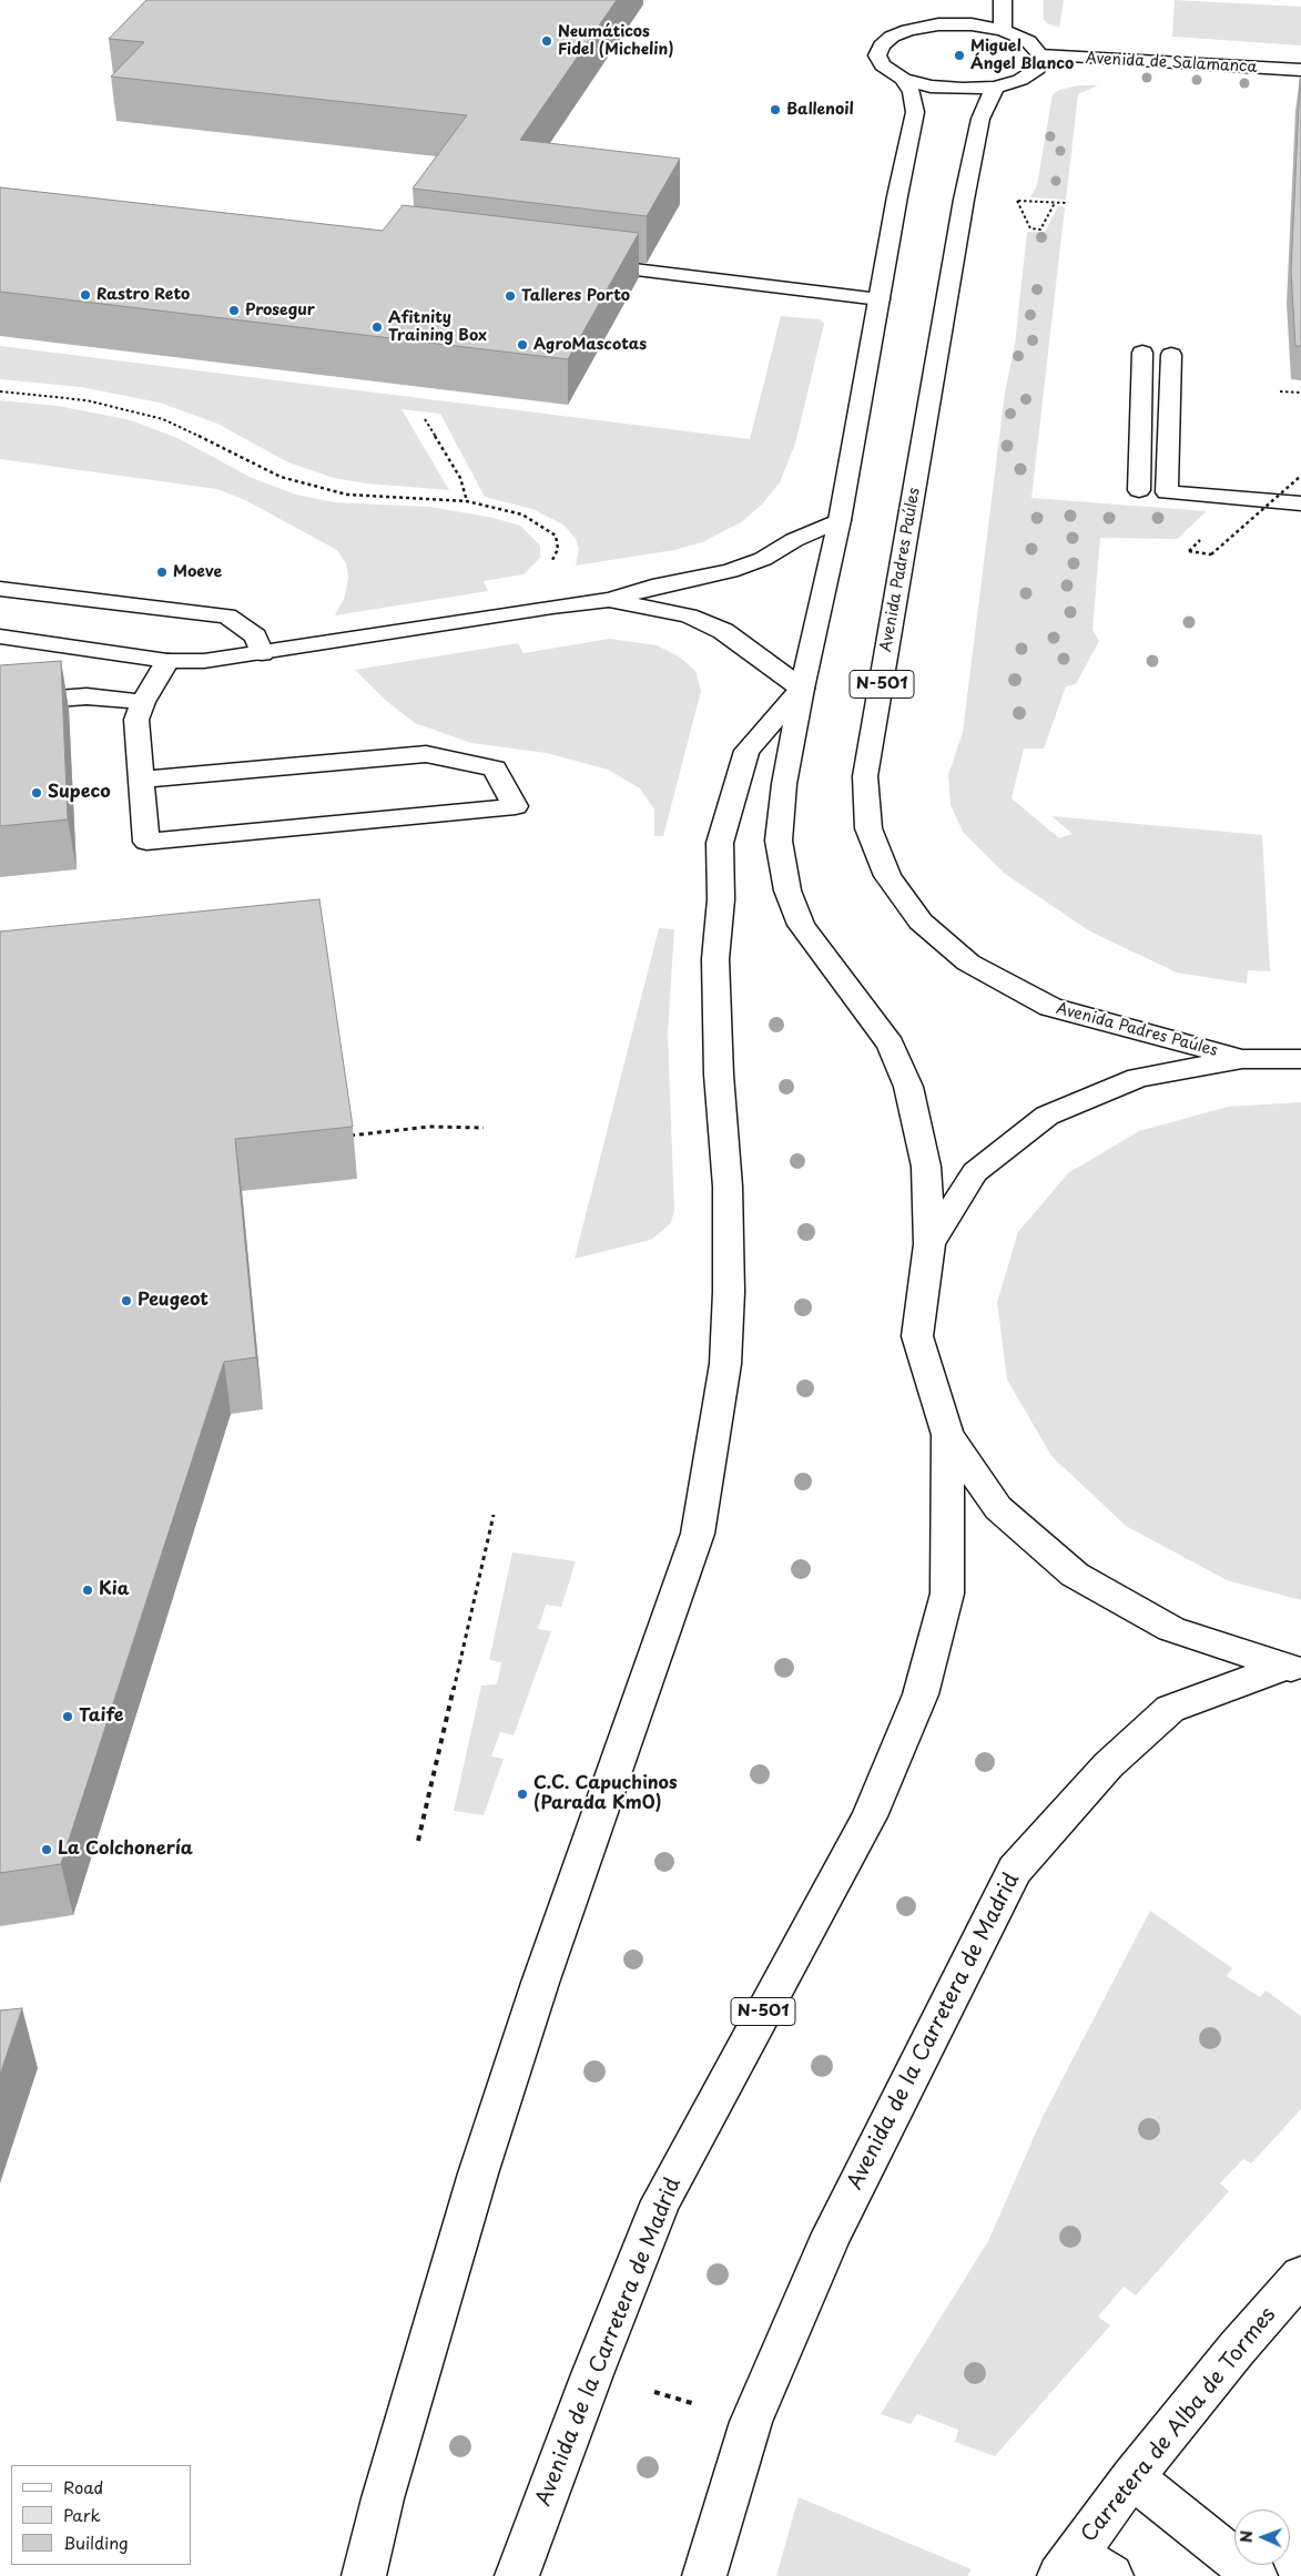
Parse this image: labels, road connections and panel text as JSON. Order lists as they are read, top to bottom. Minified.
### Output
{"streets":{"main road":["Avenida de Salamanca","Avenida Padres Paúles","N-501","Avenida de la Carretera de Madrid","Carretera de Alba de Tormes"]},"places":["Neumáticos Fidel (Michelin)","Miguel Ángel Blanco","Ballenoil","Rastro Reto","Talleres Porto","Prosegur","Afitnity Training Box","AgroMascotas","Moeve","Supeco","Peugeot","Kia","Taife","C.C. Capuchinos (Parada Km0)","La Colchonería"],"legend":["Road","Park","Building"],"north":"left"}
